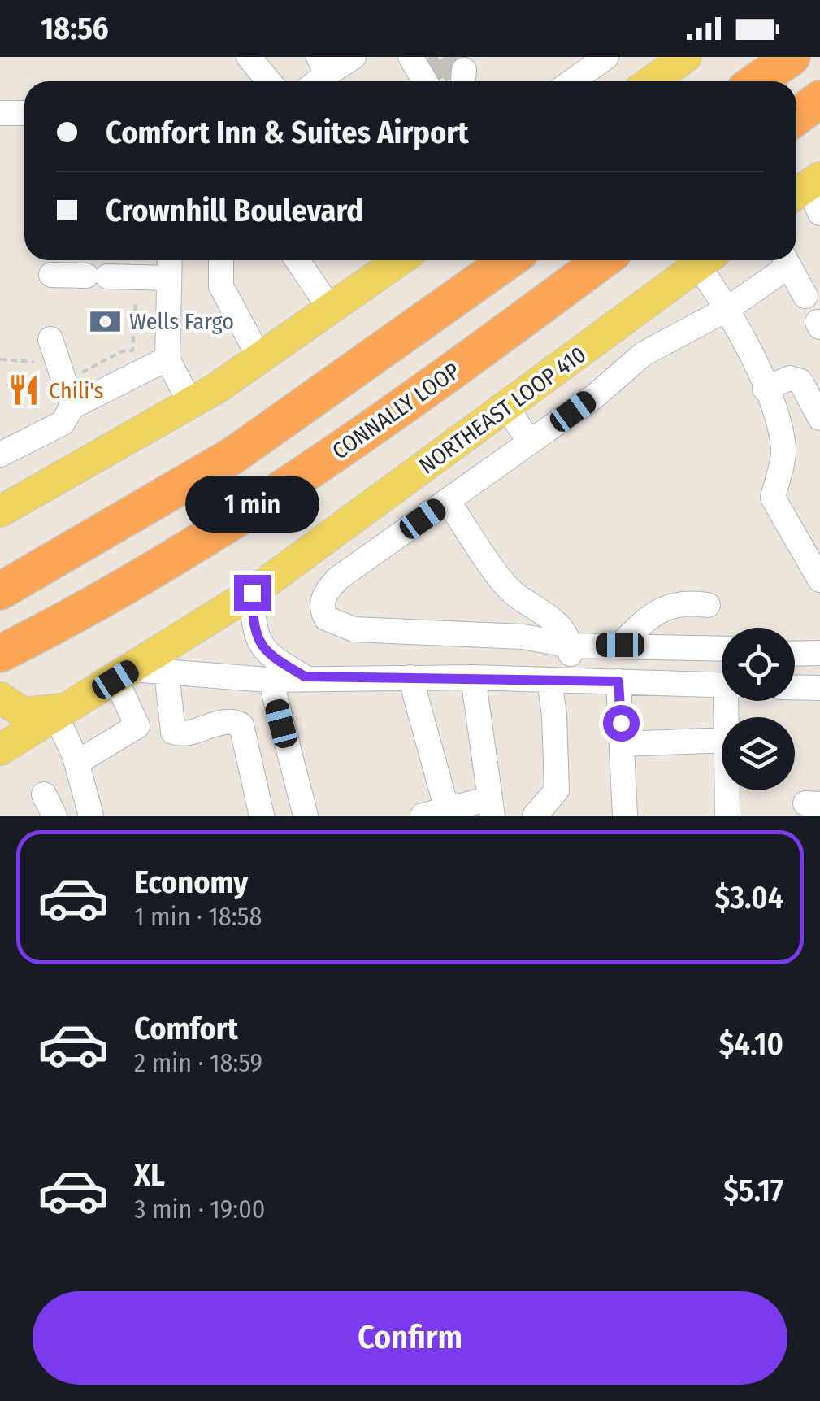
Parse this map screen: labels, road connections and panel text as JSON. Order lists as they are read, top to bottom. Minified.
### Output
{"streets":{"highway":["CONNALLY LOOP"],"main road":["NORTHEAST LOOP 410"]},"places":{"bank":["Wells Fargo"],"restaurant":["Chili's"]},"page":{"status":"18:56","banner":["Comfort Inn & Suites Airport","Crownhill Boulevard"],"bubble":"1 min","list":[{"name":"Economy","note":"1 min · 18:58","value":"$3.04"},{"name":"Comfort","note":"2 min · 18:59","value":"$4.10"},{"name":"XL","note":"3 min · 19:00","value":"$5.17"}],"buttons":"Confirm"}}
